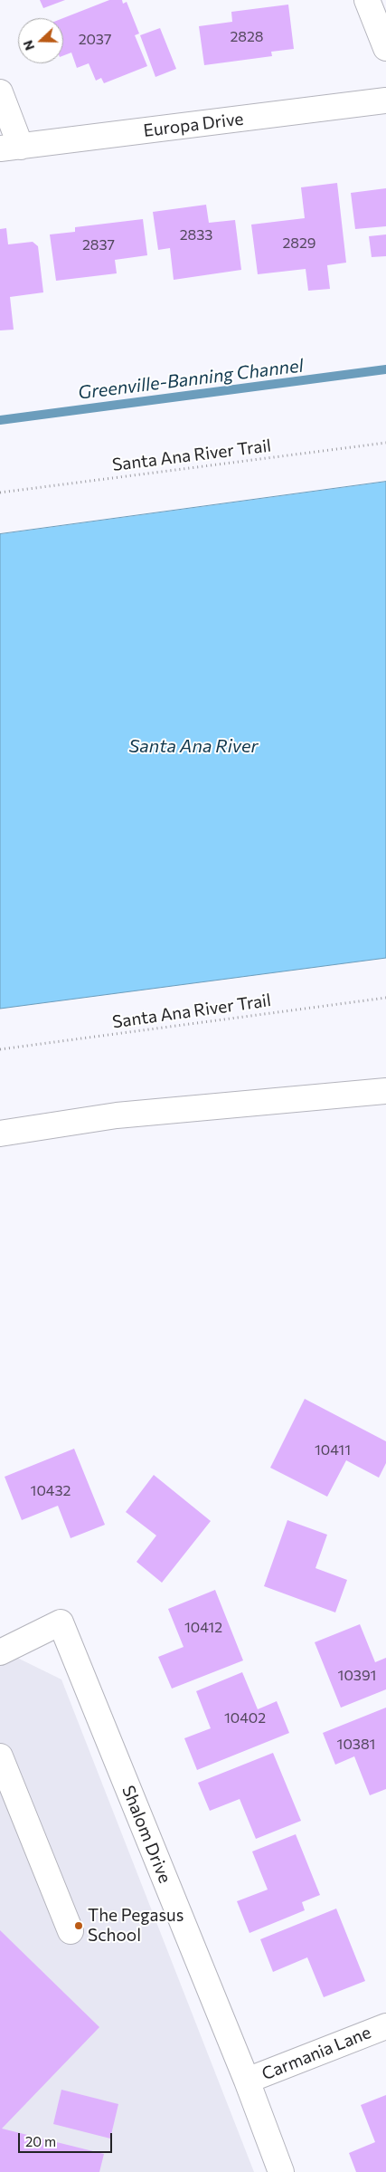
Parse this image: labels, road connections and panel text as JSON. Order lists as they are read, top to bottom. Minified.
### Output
{"streets":{"street":["Europa Drive","Shalom Drive","Carmania Lane"],"path":["Santa Ana River Trail"]},"crossings":[["Shalom Drive","Carmania Lane"]],"water":["Greenville-Banning Channel","Santa Ana River"],"places":["The Pegasus School"],"house_numbers":["2828","2037","2833","2829","2837","10411","10432","10412","10391","10402","10381"],"scale_bar":"20 m","north":"left"}
